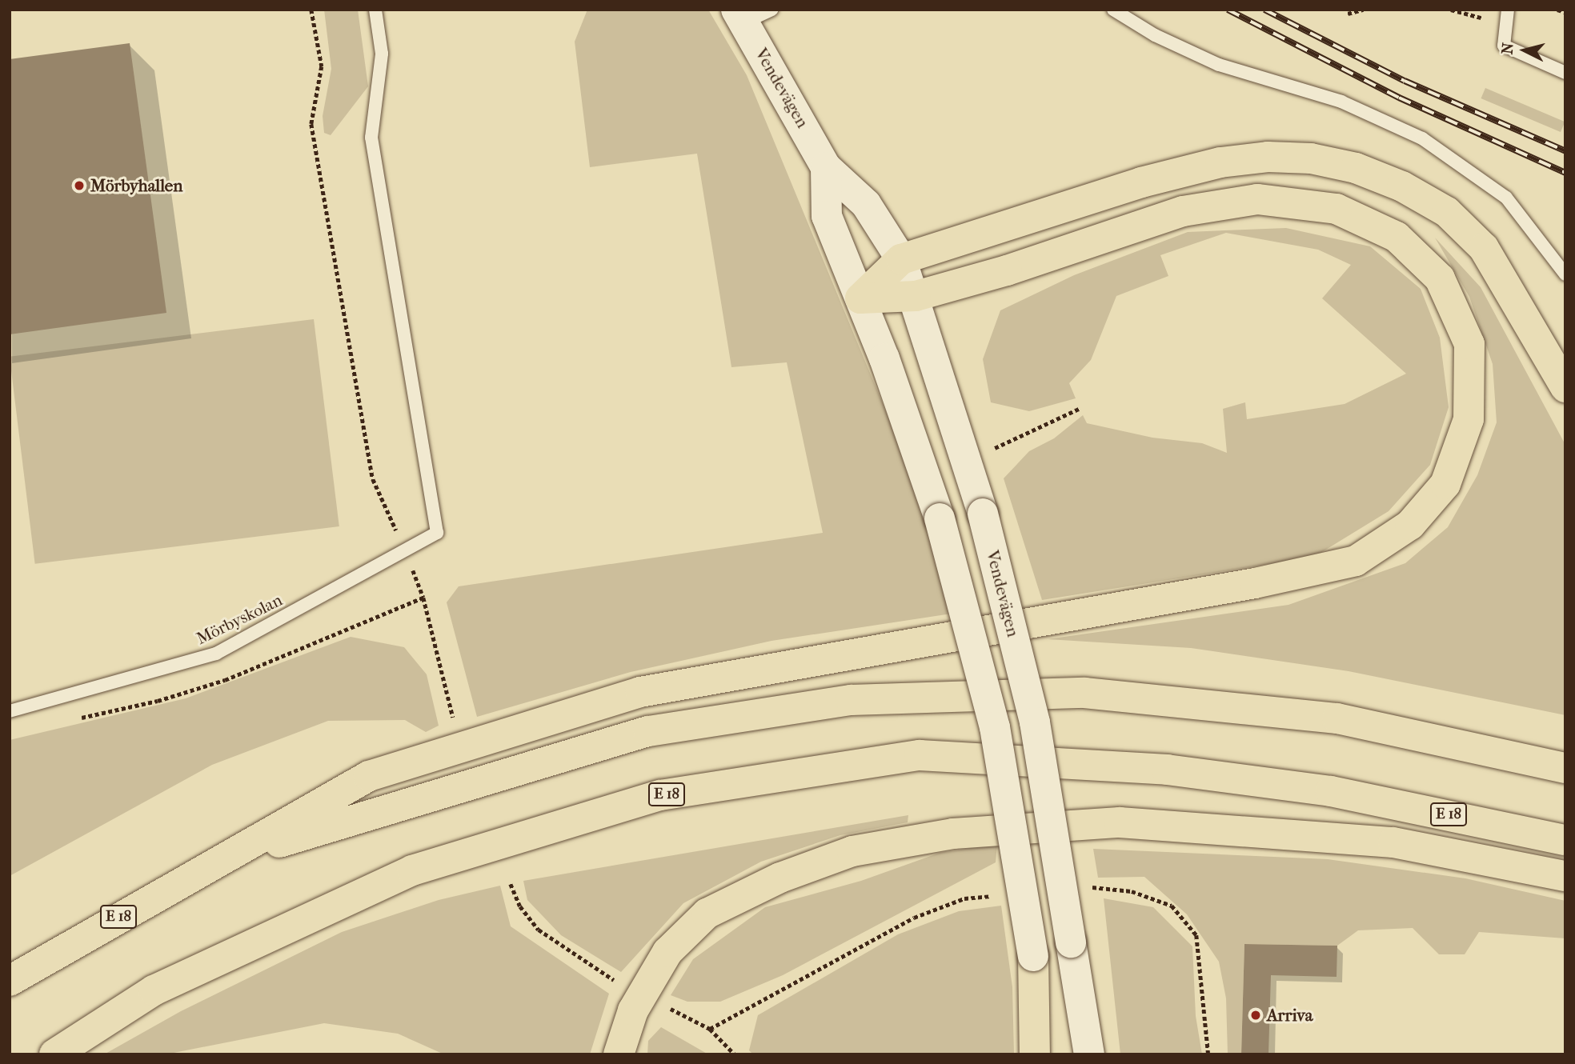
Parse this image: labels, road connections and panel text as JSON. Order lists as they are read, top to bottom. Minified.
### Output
{"streets":{"highway":["E 18"],"street":["Vendevägen"],"lane":["Mörbyskolan"]},"places":["Mörbyhallen","Arriva"],"north":"left"}
